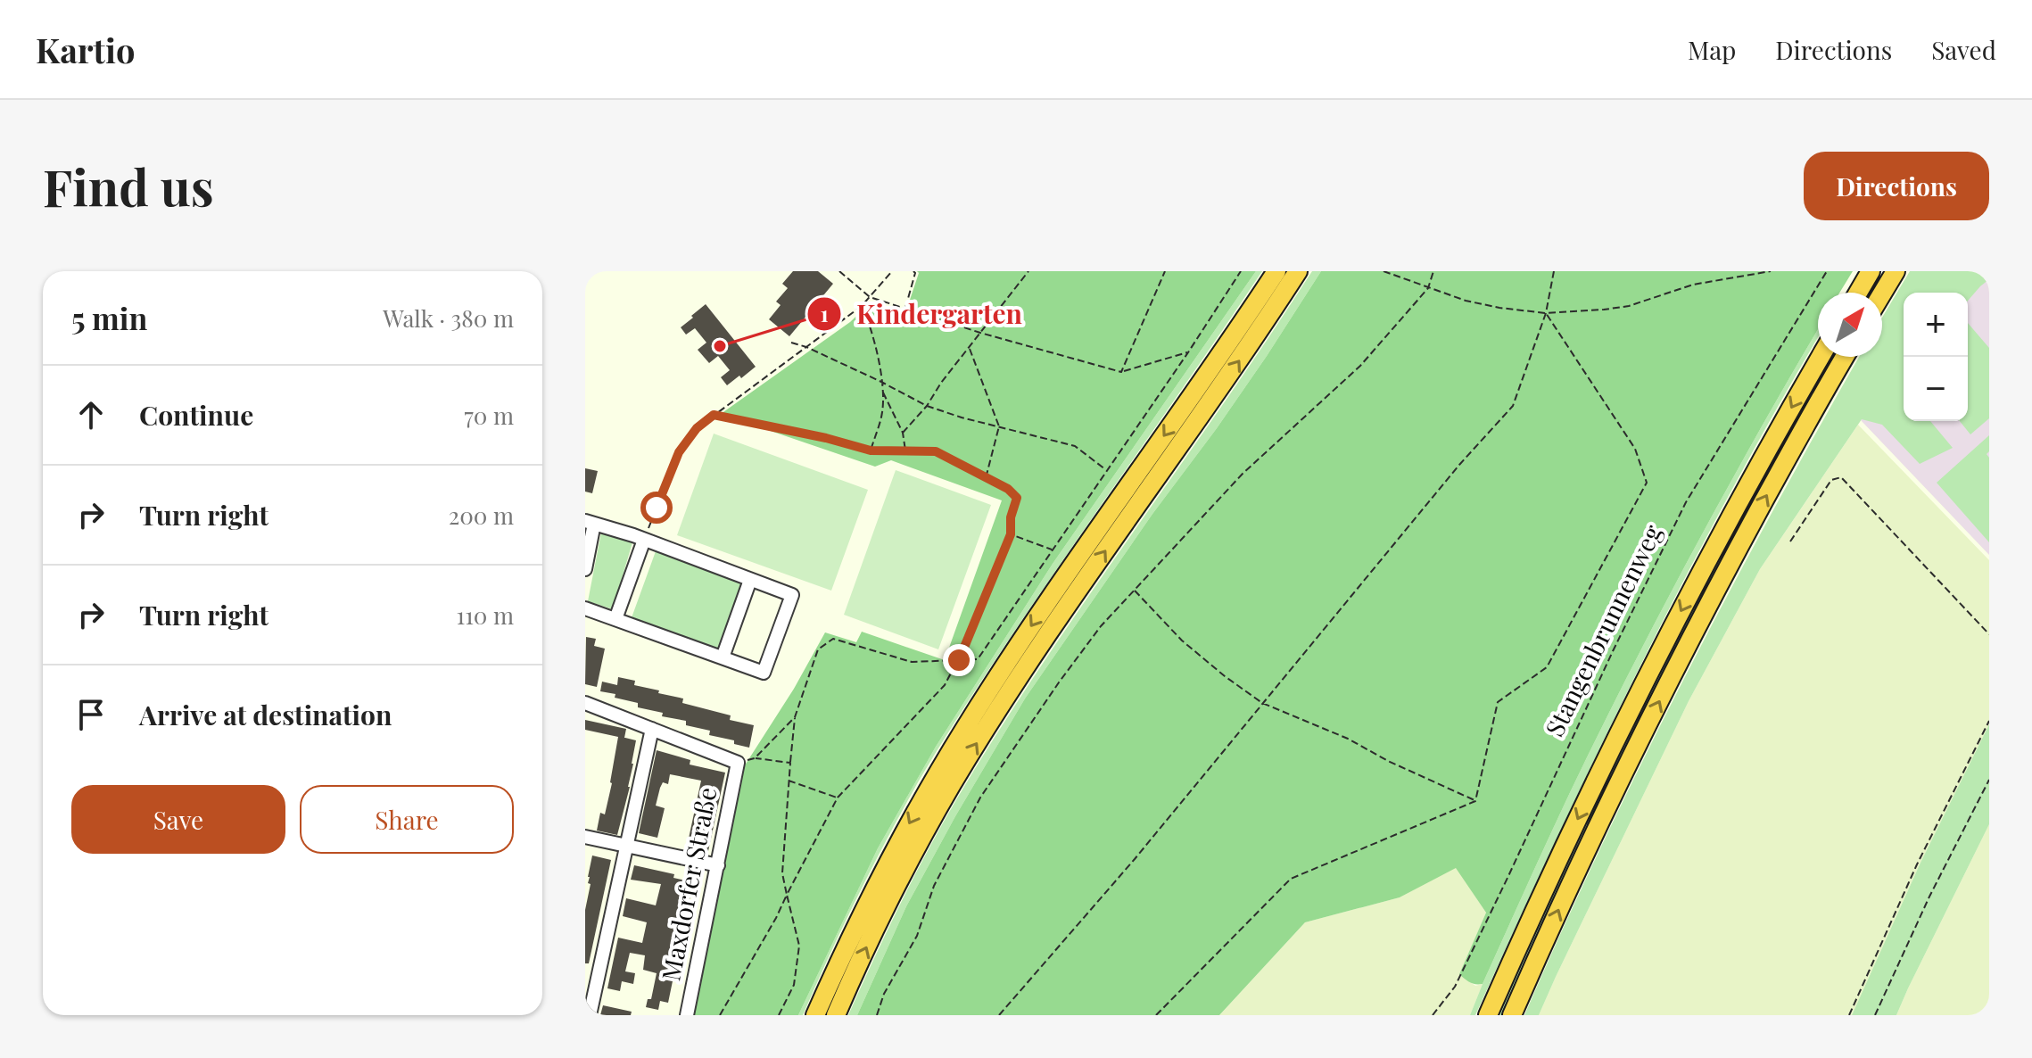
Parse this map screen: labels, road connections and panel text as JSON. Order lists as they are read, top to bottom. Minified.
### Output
{"streets":{"street":["Maxdorfer Straße"],"path":["Stangenbrunnenweg"]},"places":["Kindergarten"],"north":"top right","page":{"header":"Kartio","nav":["Map","Directions","Saved"],"buttons":["Directions",["Save","Share"]],"title":"Find us","heading":["5 min","Walk · 380 m"],"map_buttons":["+","−"],"list":[["Continue","70 m"],["Turn right","200 m"],["Turn right","110 m"],"Arrive at destination"]}}
